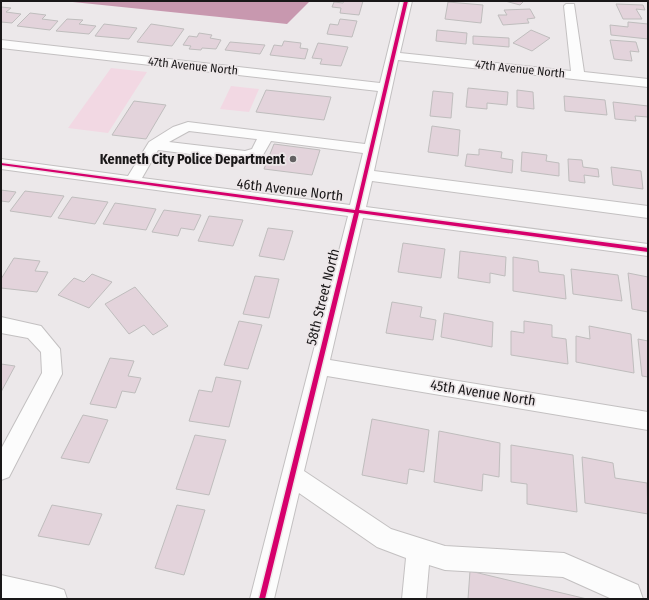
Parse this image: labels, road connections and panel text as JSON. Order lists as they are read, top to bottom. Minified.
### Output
{"streets":{"street":["47th Avenue North","46th Avenue North","58th Street North","45th Avenue North"]},"crossings":[["47th Avenue North","58th Street North"],["46th Avenue North","58th Street North"],["58th Street North","45th Avenue North"]],"places":["Kenneth City Police Department"]}
